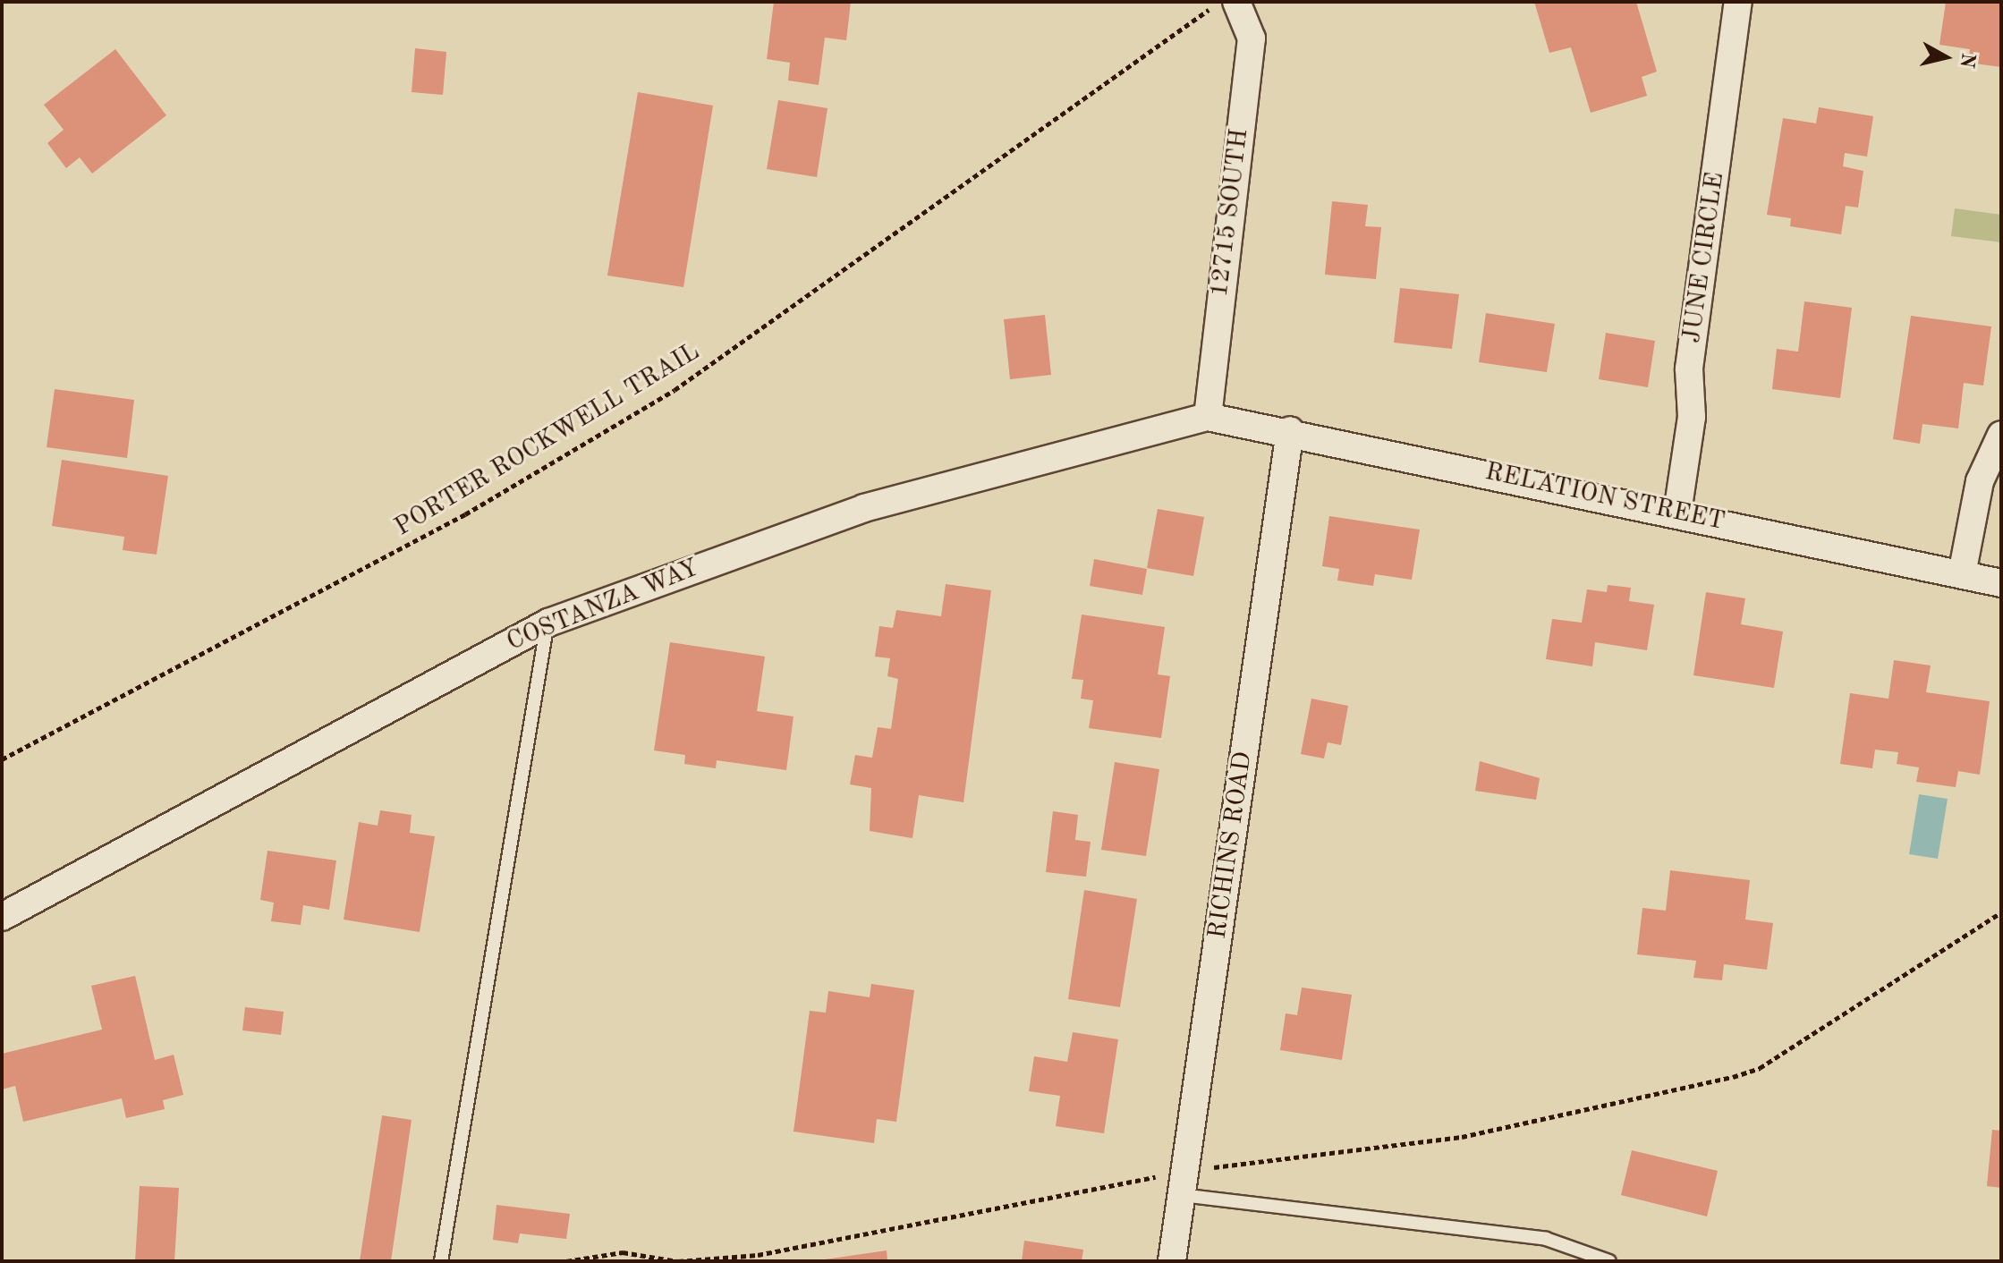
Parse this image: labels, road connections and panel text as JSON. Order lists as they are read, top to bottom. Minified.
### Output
{"streets":{"street":["12715 SOUTH","JUNE CIRCLE","RELATION STREET","COSTANZA WAY","RICHINS ROAD"],"path":["PORTER ROCKWELL TRAIL"]},"crossings":[["12715 SOUTH","PORTER ROCKWELL TRAIL"],["12715 SOUTH","RELATION STREET"],["12715 SOUTH","COSTANZA WAY"],["JUNE CIRCLE","RELATION STREET"],["RELATION STREET","COSTANZA WAY"],["RELATION STREET","RICHINS ROAD"]],"north":"right"}
